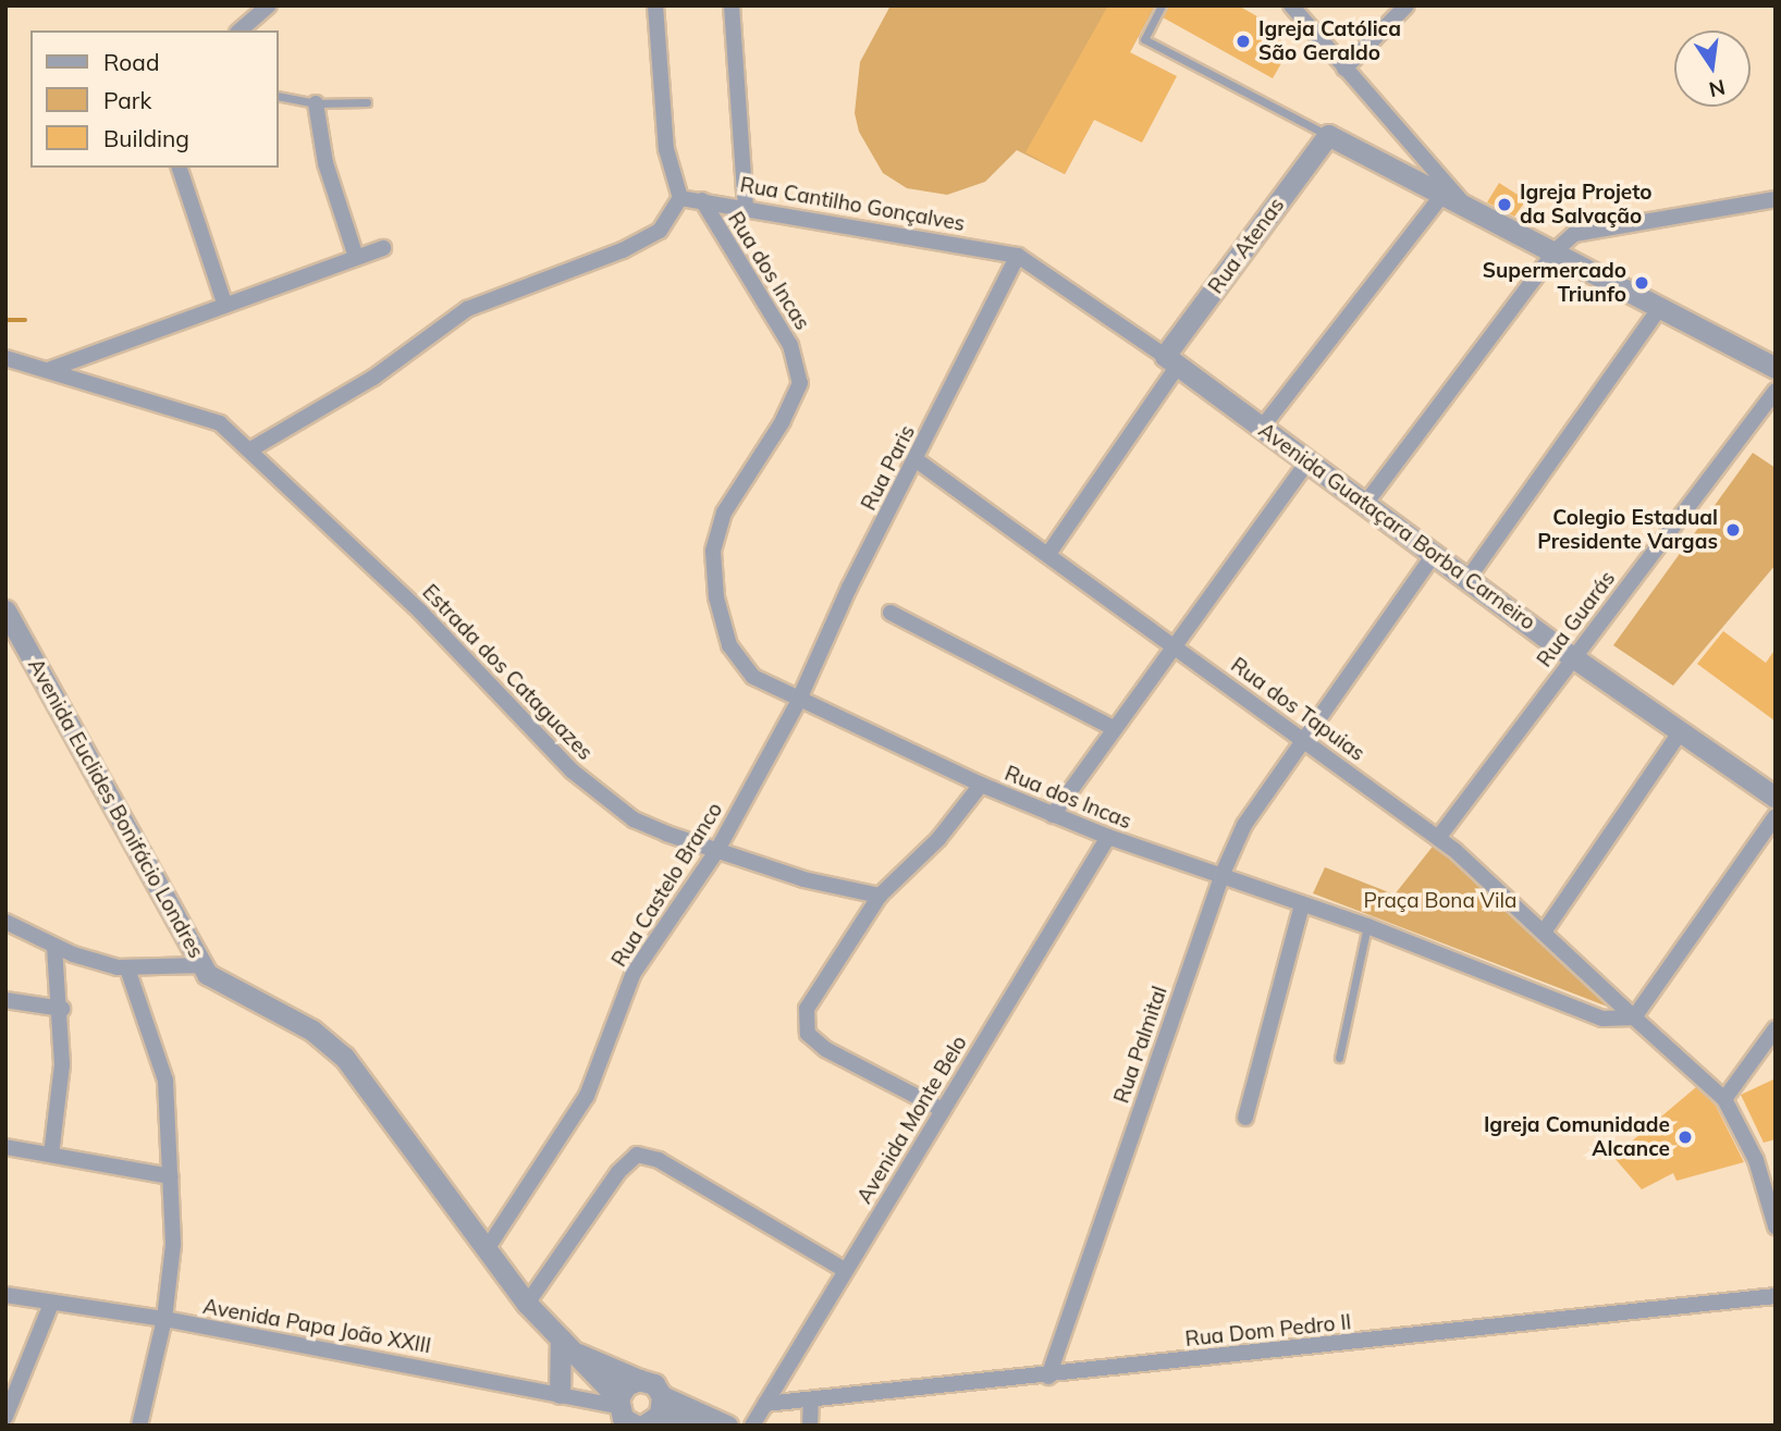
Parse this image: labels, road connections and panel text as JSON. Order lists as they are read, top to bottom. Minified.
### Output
{"streets":{"street":["Rua Cantilho Gonçalves","Rua Atenas","Rua dos Incas","Rua Paris","Avenida Guataçara Borba Carneiro","Rua Guarás","Estrada dos Cataguazes","Rua dos Tapuias","Avenida Euclides Bonifácio Londres","Rua Castelo Branco","Rua Palmital","Avenida Monte Belo","Avenida Papa João XXIII","Rua Dom Pedro II"]},"crossings":[["Rua Cantilho Gonçalves","Rua dos Incas"],["Rua Cantilho Gonçalves","Rua Paris"],["Rua Cantilho Gonçalves","Avenida Guataçara Borba Carneiro"],["Rua Atenas","Avenida Guataçara Borba Carneiro"],["Rua dos Incas","Rua Paris"],["Rua dos Incas","Rua dos Tapuias"],["Rua dos Incas","Rua Castelo Branco"],["Rua dos Incas","Rua Palmital"],["Rua dos Incas","Avenida Monte Belo"],["Rua Paris","Avenida Guataçara Borba Carneiro"],["Rua Paris","Rua dos Tapuias"],["Rua Paris","Rua Castelo Branco"],["Avenida Guataçara Borba Carneiro","Rua Guarás"],["Avenida Guataçara Borba Carneiro","Rua Palmital"],["Rua Guarás","Rua dos Tapuias"],["Estrada dos Cataguazes","Rua Castelo Branco"],["Rua dos Tapuias","Rua Palmital"],["Avenida Euclides Bonifácio Londres","Rua Castelo Branco"],["Avenida Euclides Bonifácio Londres","Avenida Papa João XXIII"],["Rua Palmital","Rua Dom Pedro II"],["Avenida Monte Belo","Rua Dom Pedro II"]],"parks":["Praça Bona Vila"],"places":["Igreja Católica São Geraldo","Igreja Projeto da Salvação","Supermercado Triunfo","Colegio Estadual Presidente Vargas","Igreja Comunidade Alcance"],"legend":["Road","Park","Building"],"north":"bottom"}
